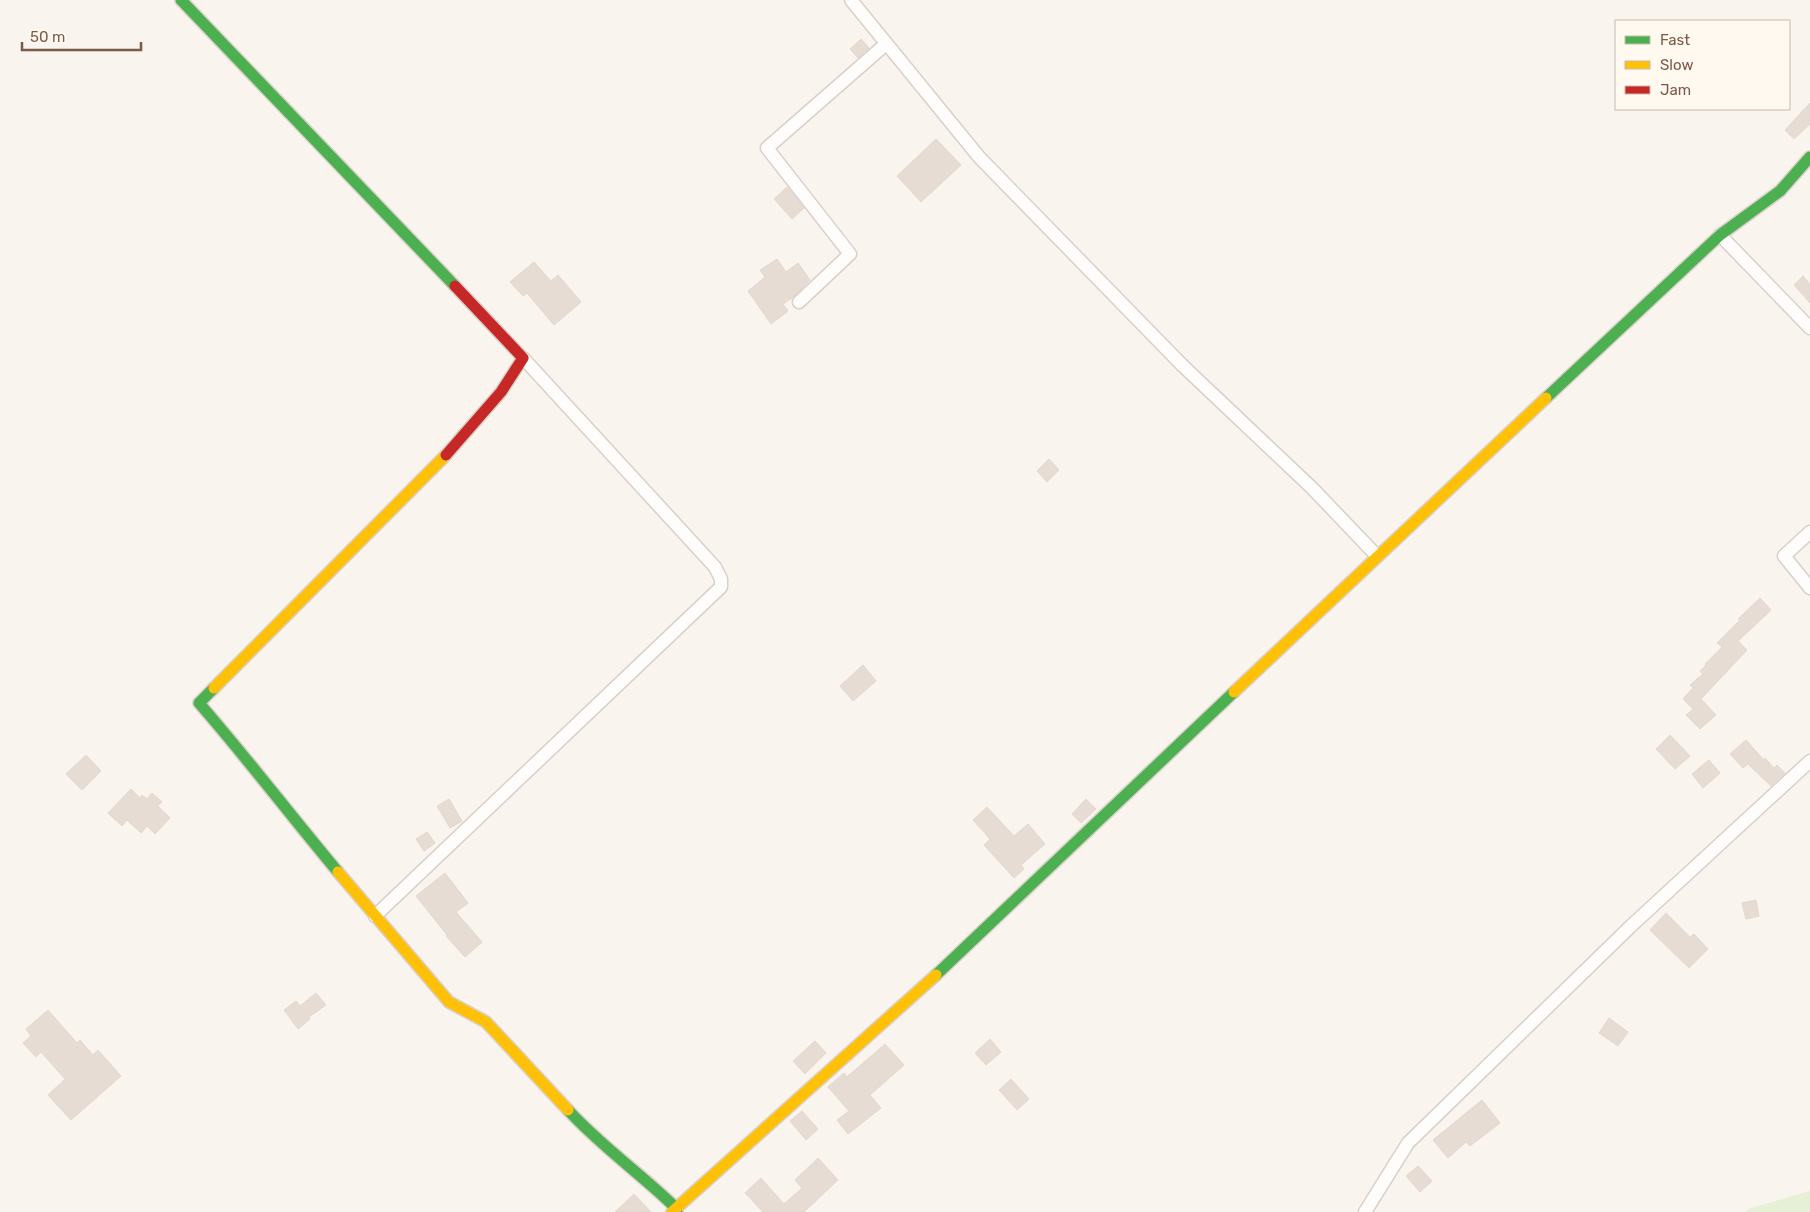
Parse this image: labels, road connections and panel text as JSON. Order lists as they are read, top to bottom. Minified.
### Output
{"legend":["Fast","Slow","Jam"],"scale_bar":"50 m"}
